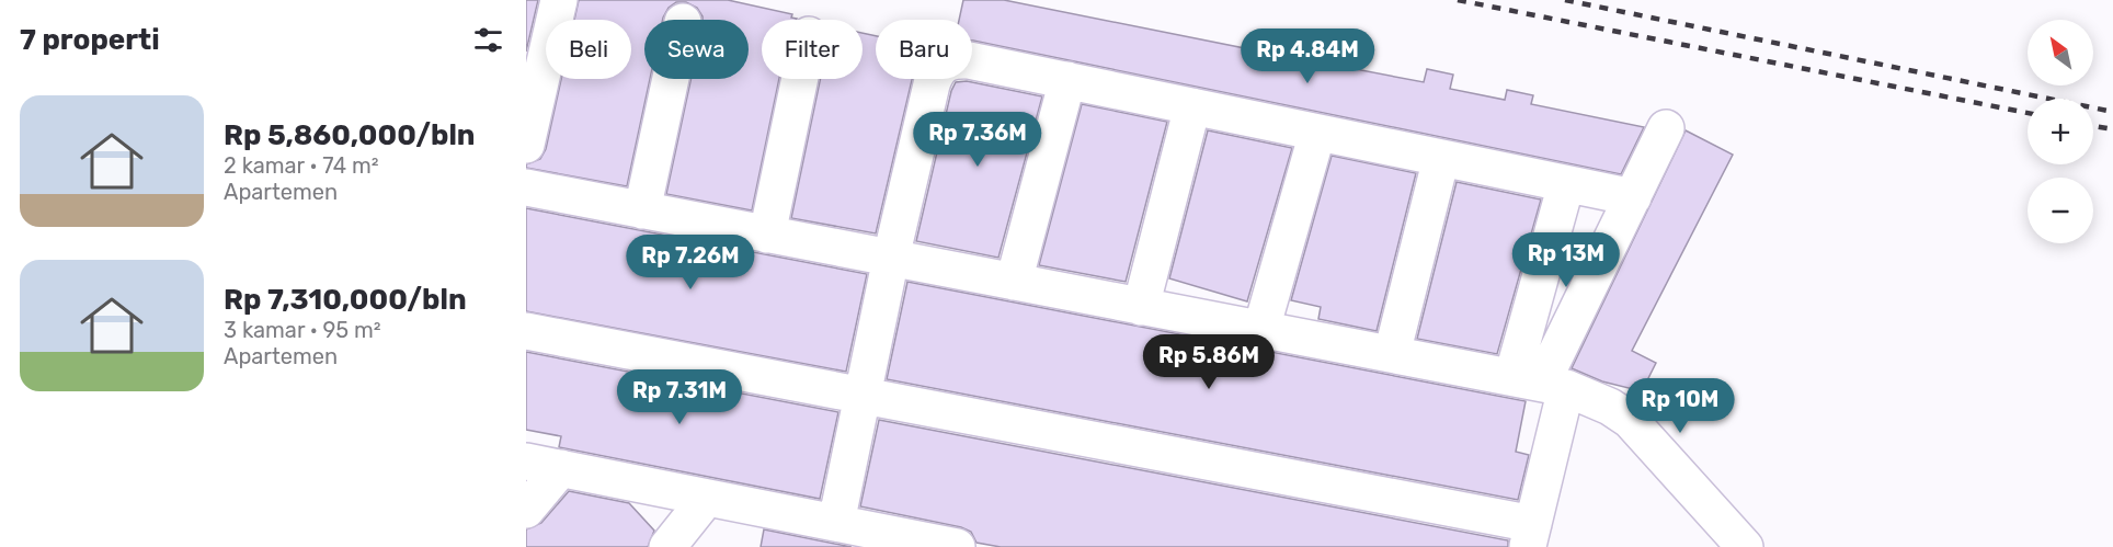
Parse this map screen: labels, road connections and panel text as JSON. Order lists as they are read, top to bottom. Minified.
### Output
{"north":"top left","page":{"heading":"7 properti","map_buttons":["+","−"],"chip":["Beli","Sewa","Filter","Baru"],"price":["Rp 4.84M","Rp 7.36M","Rp 13M","Rp 7.26M","Rp 5.86M","Rp 7.31M","Rp 10M"],"list":[{"name":"Rp 5,860,000/bln","note":"2 kamar · 74 m² · Apartemen"},{"name":"Rp 7,310,000/bln","note":"3 kamar · 95 m² · Apartemen"}]}}
